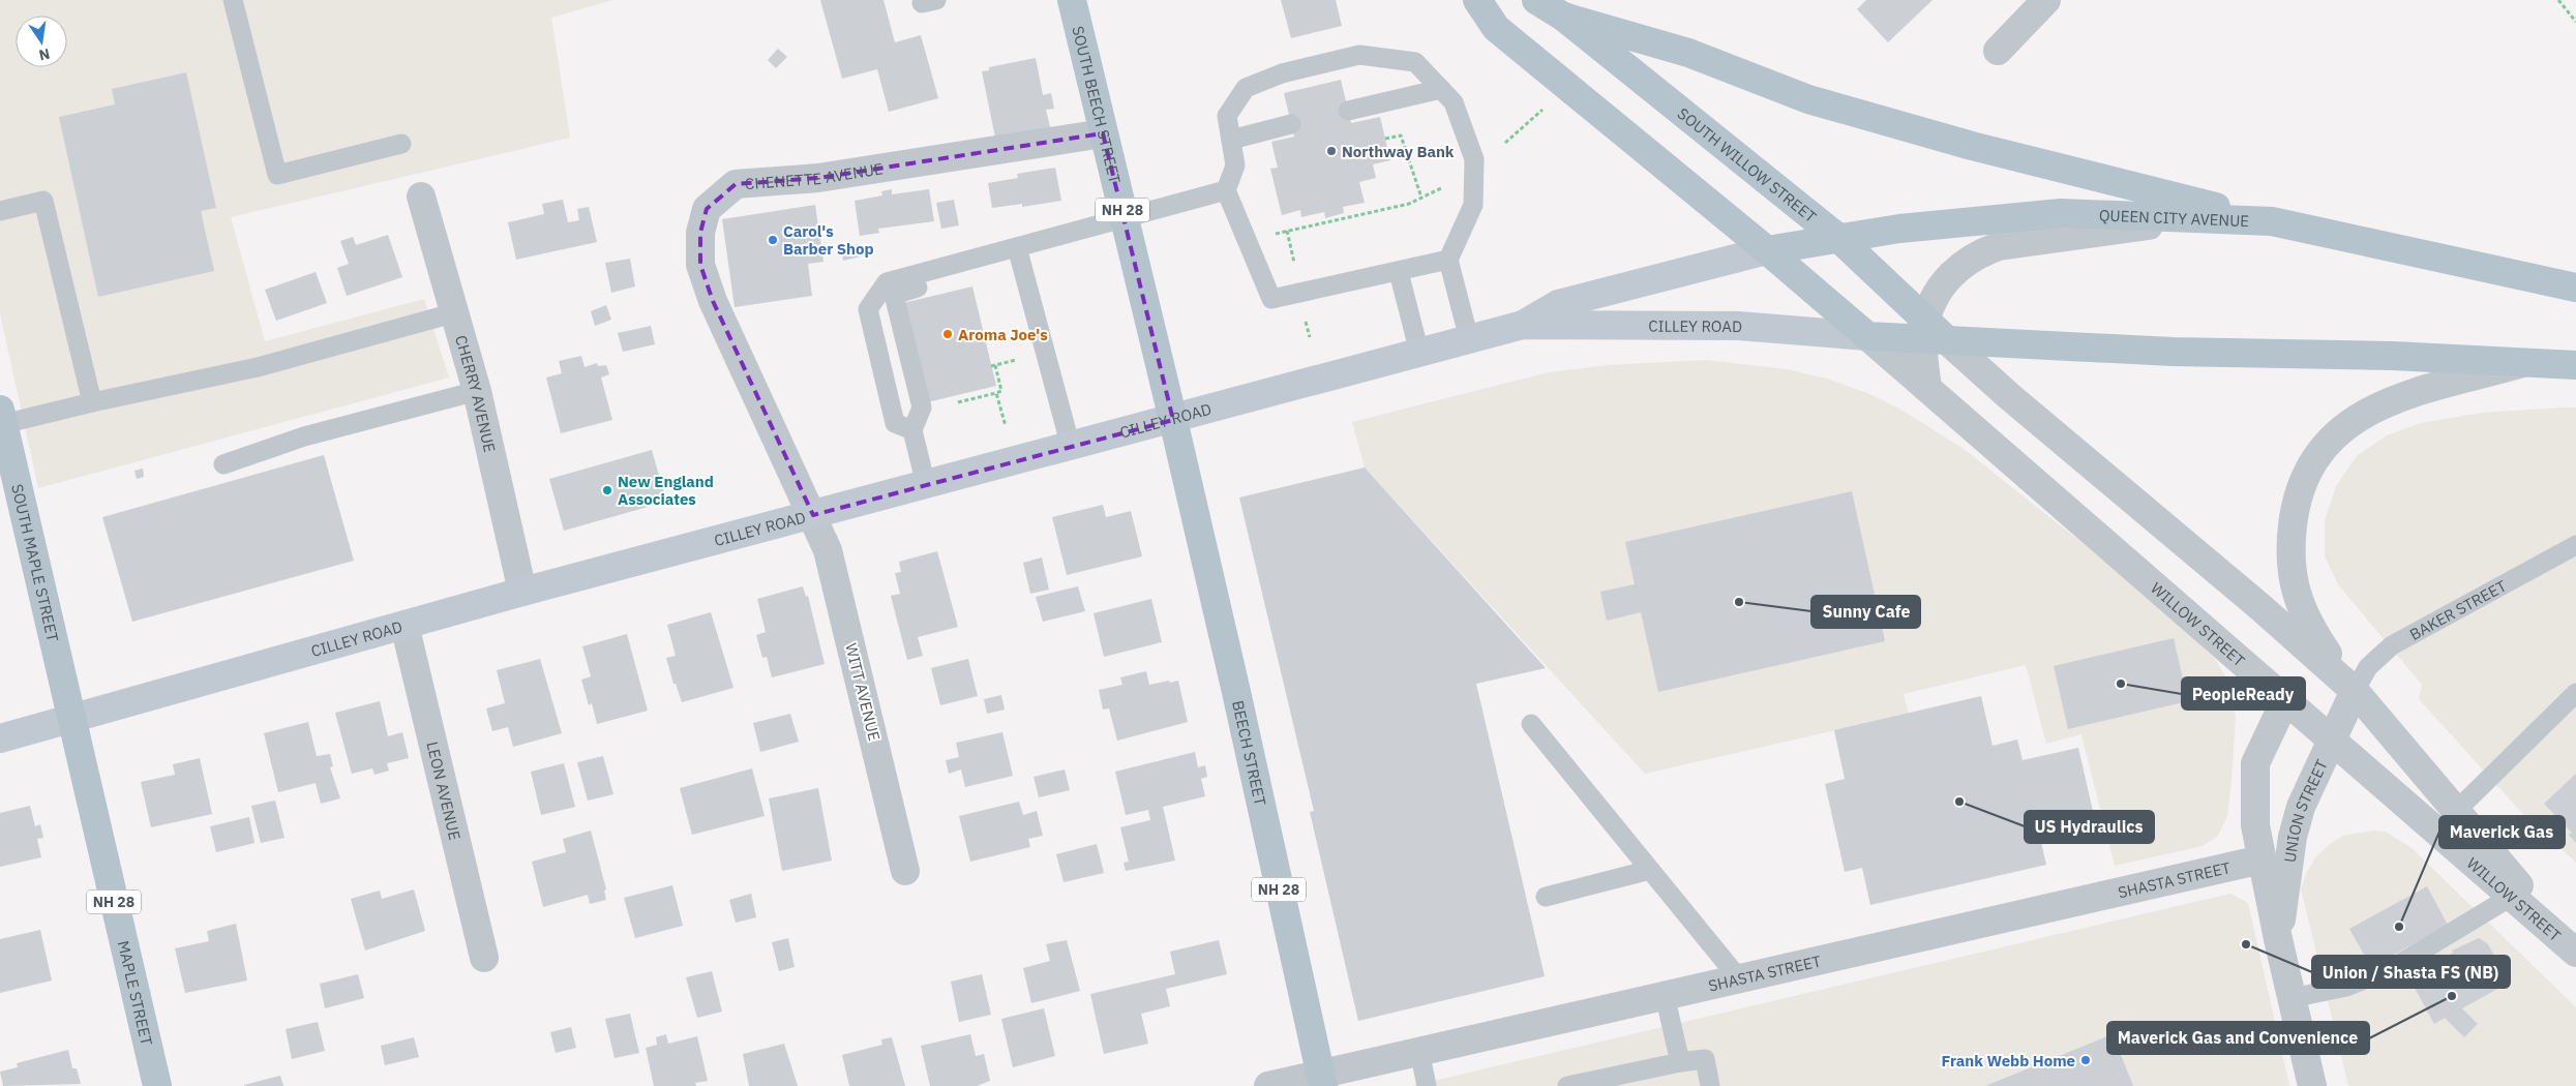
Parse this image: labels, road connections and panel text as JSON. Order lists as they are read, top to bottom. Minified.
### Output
{"streets":{"main road":["SOUTH BEECH STREET","SOUTH WILLOW STREET","NH 28","QUEEN CITY AVENUE","SOUTH MAPLE STREET","BEECH STREET","MAPLE STREET"],"street":["CHENETTE AVENUE","CILLEY ROAD","CHERRY AVENUE","WILLOW STREET","WITT AVENUE","LEON AVENUE","UNION STREET","SHASTA STREET"],"lane":["BAKER STREET"]},"crossings":[["SOUTH BEECH STREET","CHENETTE AVENUE"],["SOUTH BEECH STREET","CILLEY ROAD"],["SOUTH BEECH STREET","BEECH STREET"],["SOUTH WILLOW STREET","QUEEN CITY AVENUE"],["SOUTH WILLOW STREET","WILLOW STREET"],["CHENETTE AVENUE","CILLEY ROAD"],["CHENETTE AVENUE","WITT AVENUE"],["QUEEN CITY AVENUE","CILLEY ROAD"],["CILLEY ROAD","CHERRY AVENUE"],["CILLEY ROAD","SOUTH MAPLE STREET"],["CILLEY ROAD","WILLOW STREET"],["CILLEY ROAD","WITT AVENUE"],["CILLEY ROAD","BEECH STREET"],["CILLEY ROAD","LEON AVENUE"],["CILLEY ROAD","MAPLE STREET"],["SOUTH MAPLE STREET","MAPLE STREET"],["BAKER STREET","WILLOW STREET"],["BAKER STREET","UNION STREET"],["WILLOW STREET","UNION STREET"],["BEECH STREET","SHASTA STREET"],["UNION STREET","SHASTA STREET"]],"places":["Northway Bank","Carol's Barber Shop","Aroma Joe's","New England Associates","Sunny Cafe","PeopleReady","US Hydraulics","Maverick Gas","Union / Shasta FS (NB)","Maverick Gas and Convenience","Frank Webb Home"],"north":"bottom"}
